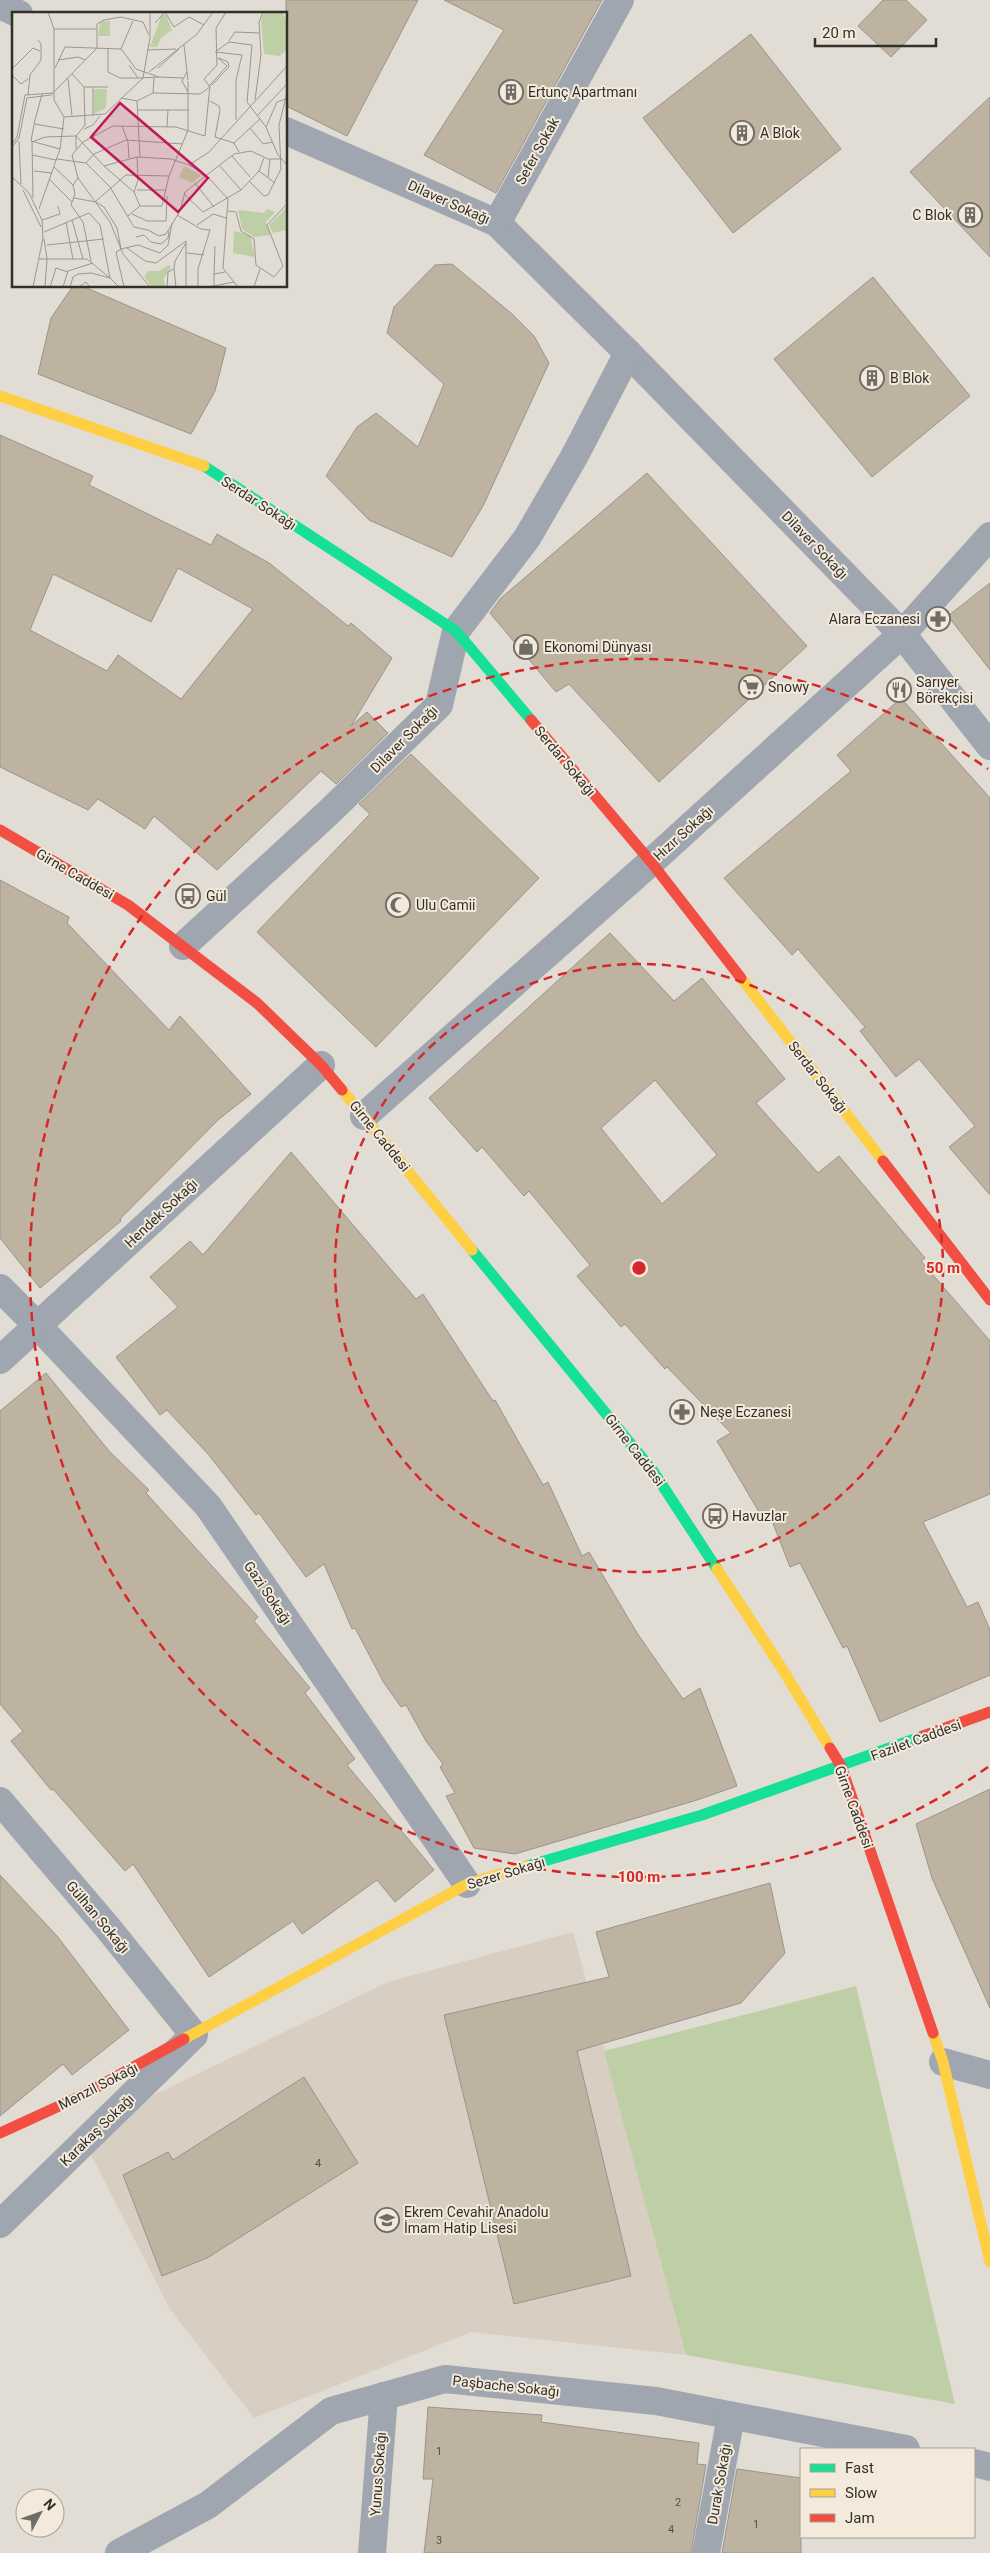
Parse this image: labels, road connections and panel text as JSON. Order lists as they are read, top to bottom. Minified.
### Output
{"streets":{"street":["Sefer Sokak","Dilaver Sokağı","Serdar Sokağı","Hızır Sokağı","Girne Caddesi","Hendek Sokağı","Gazi Sokağı","Fazilet Caddesi","Sezer Sokağı","Gülhan Sokağı","Menzil Sokağı","Karakaş Sokağı","Paşbache Sokağı","Yunus Sokağı","Durak Sokağı"]},"crossings":[["Sefer Sokak","Dilaver Sokağı"],["Dilaver Sokağı","Serdar Sokağı"],["Dilaver Sokağı","Hızır Sokağı"],["Dilaver Sokağı","Girne Caddesi"],["Serdar Sokağı","Hızır Sokağı"],["Hızır Sokağı","Girne Caddesi"],["Girne Caddesi","Hendek Sokağı"],["Girne Caddesi","Fazilet Caddesi"],["Girne Caddesi","Sezer Sokağı"],["Hendek Sokağı","Gazi Sokağı"],["Gazi Sokağı","Sezer Sokağı"],["Fazilet Caddesi","Sezer Sokağı"],["Sezer Sokağı","Gülhan Sokağı"],["Sezer Sokağı","Menzil Sokağı"],["Sezer Sokağı","Karakaş Sokağı"],["Gülhan Sokağı","Menzil Sokağı"],["Gülhan Sokağı","Karakaş Sokağı"],["Menzil Sokağı","Karakaş Sokağı"],["Paşbache Sokağı","Yunus Sokağı"],["Paşbache Sokağı","Durak Sokağı"]],"places":{"building":["Ertunç Apartmanı","A Blok","C Blok","B Blok"],"pharmacy":["Alara Eczanesi","Neşe Eczanesi"],"shop":["Ekonomi Dünyası"],"supermarket":["Snowy"],"restaurant":["Sarıyer Börekçisi"],"bus stop":["Gül","Havuzlar"],"mosque":["Ulu Camii"],"school or university":["Ekrem Cevahir Anadolu İmam Hatip Lisesi"]},"house_numbers":["4","1","2","1","4","3"],"legend":["Fast","Slow","Jam"],"scale_bar":"20 m","north":"top right","rings":["50 m","100 m"]}
